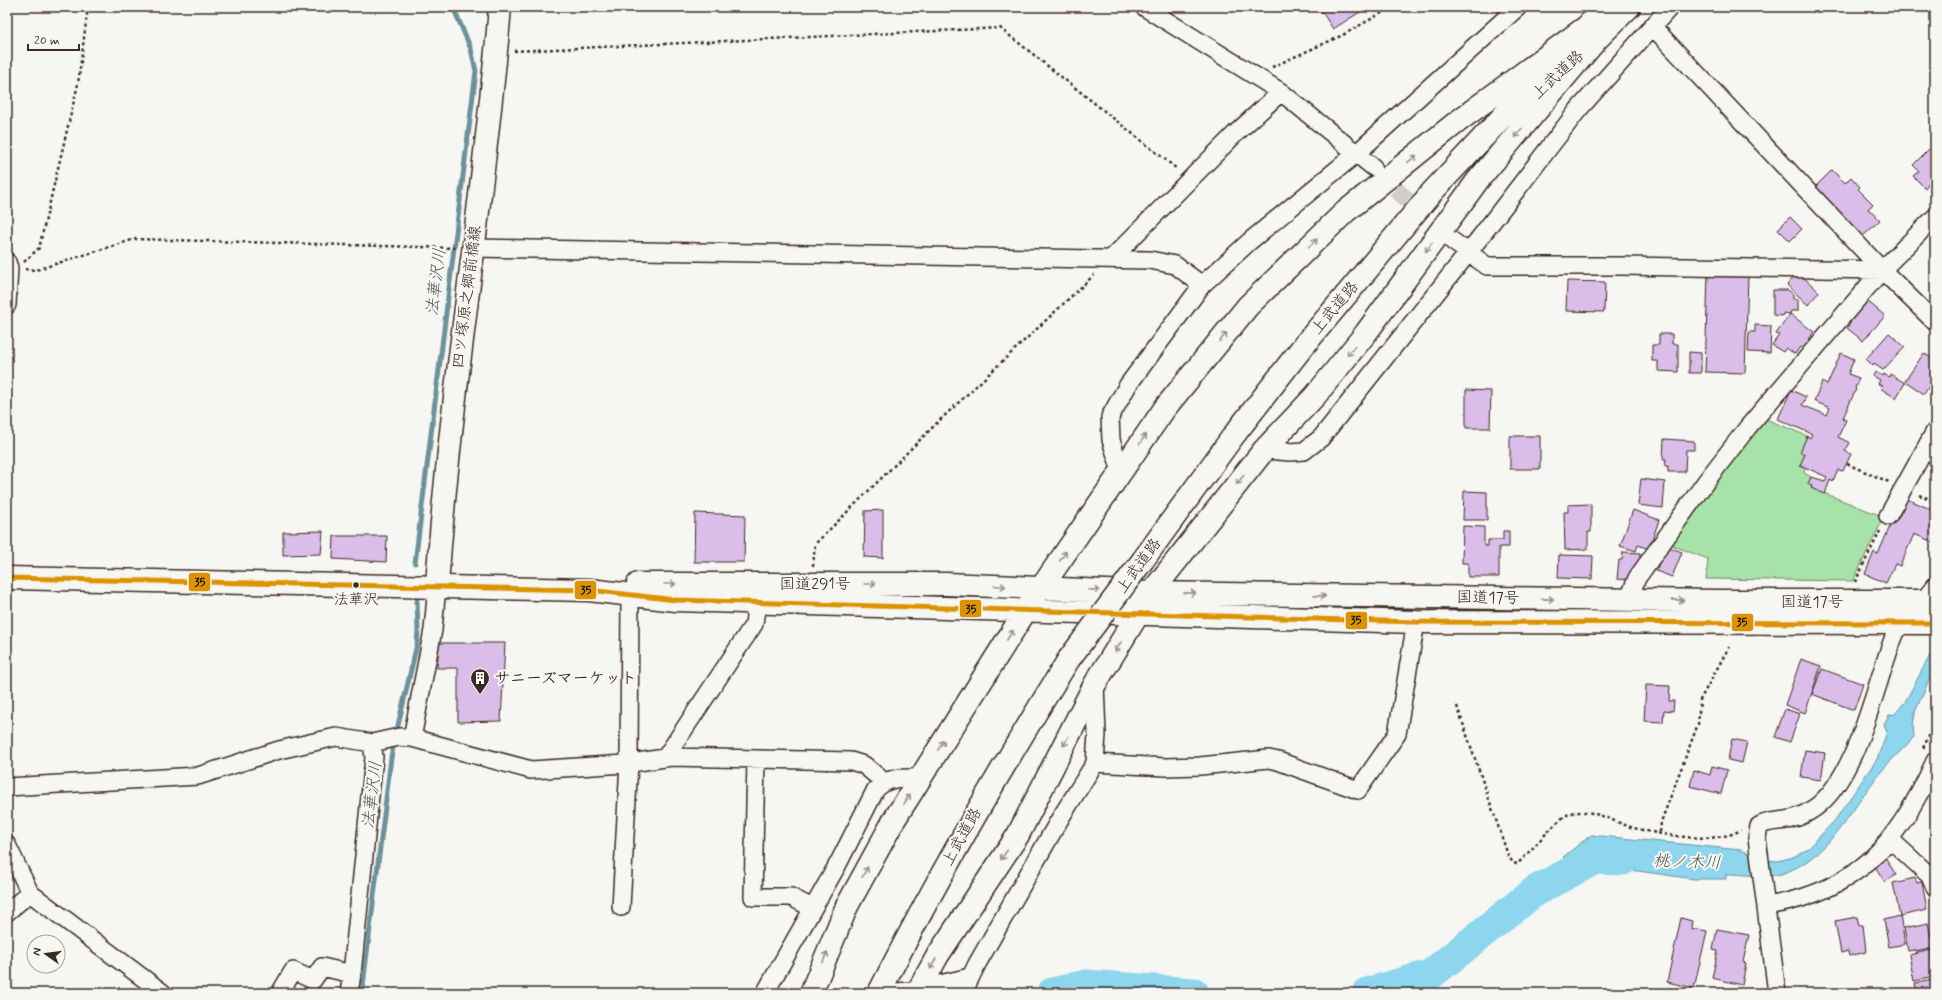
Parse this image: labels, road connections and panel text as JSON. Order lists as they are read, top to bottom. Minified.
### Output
{"streets":{"main road":["上武道路","四ツ塚原之郷前橋線","国道291号","国道17号"]},"crossings":[["四ツ塚原之郷前橋線","国道291号"],["国道291号","国道17号"]],"water":["法華沢川","桃ノ木川"],"places":{"other":["法華沢"],"building":["サニーズマーケット"]},"lines":["transit line 35"],"scale_bar":"20 m","north":"left"}
